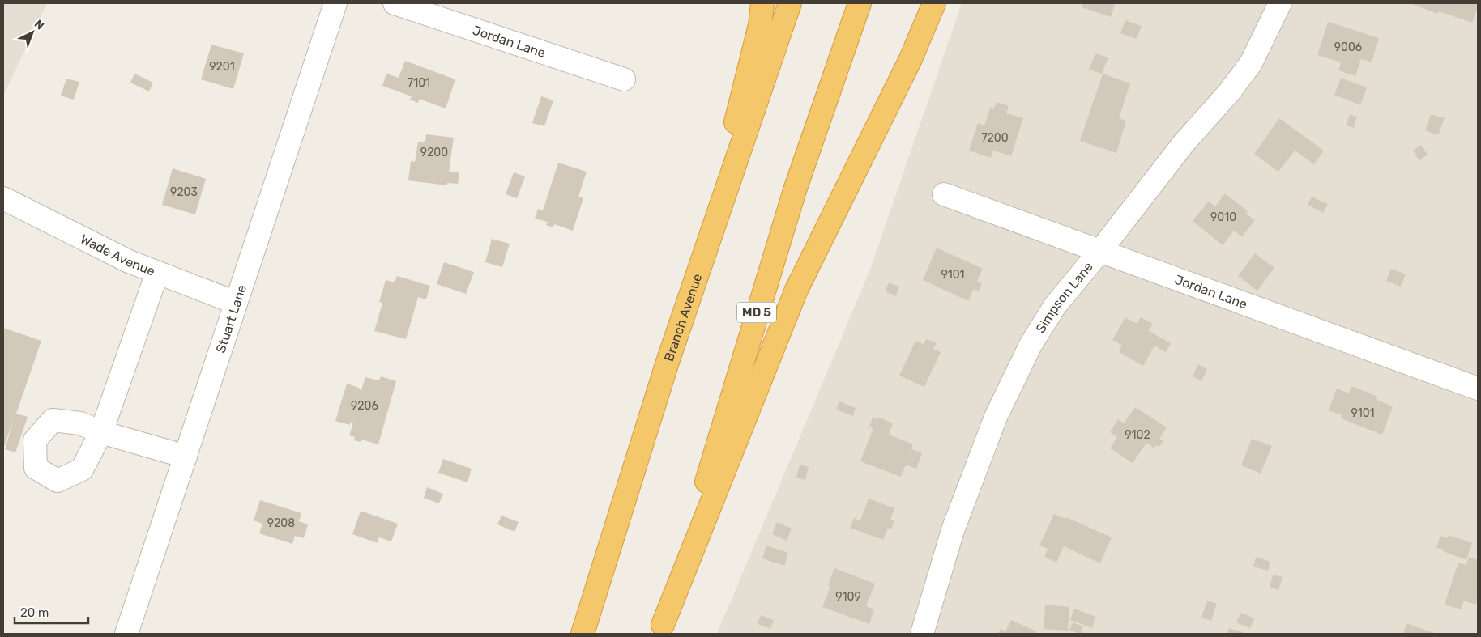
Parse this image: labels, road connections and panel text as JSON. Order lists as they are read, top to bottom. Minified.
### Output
{"streets":{"highway":["MD 5","Branch Avenue"],"street":["Jordan Lane","Wade Avenue","Simpson Lane","Stuart Lane"]},"crossings":[["Jordan Lane","Simpson Lane"],["Wade Avenue","Stuart Lane"]],"house_numbers":["9006","9201","7101","7200","9200","9203","9010","9101","9206","9101","9102","9208","9109"],"scale_bar":"20 m","north":"top right"}
